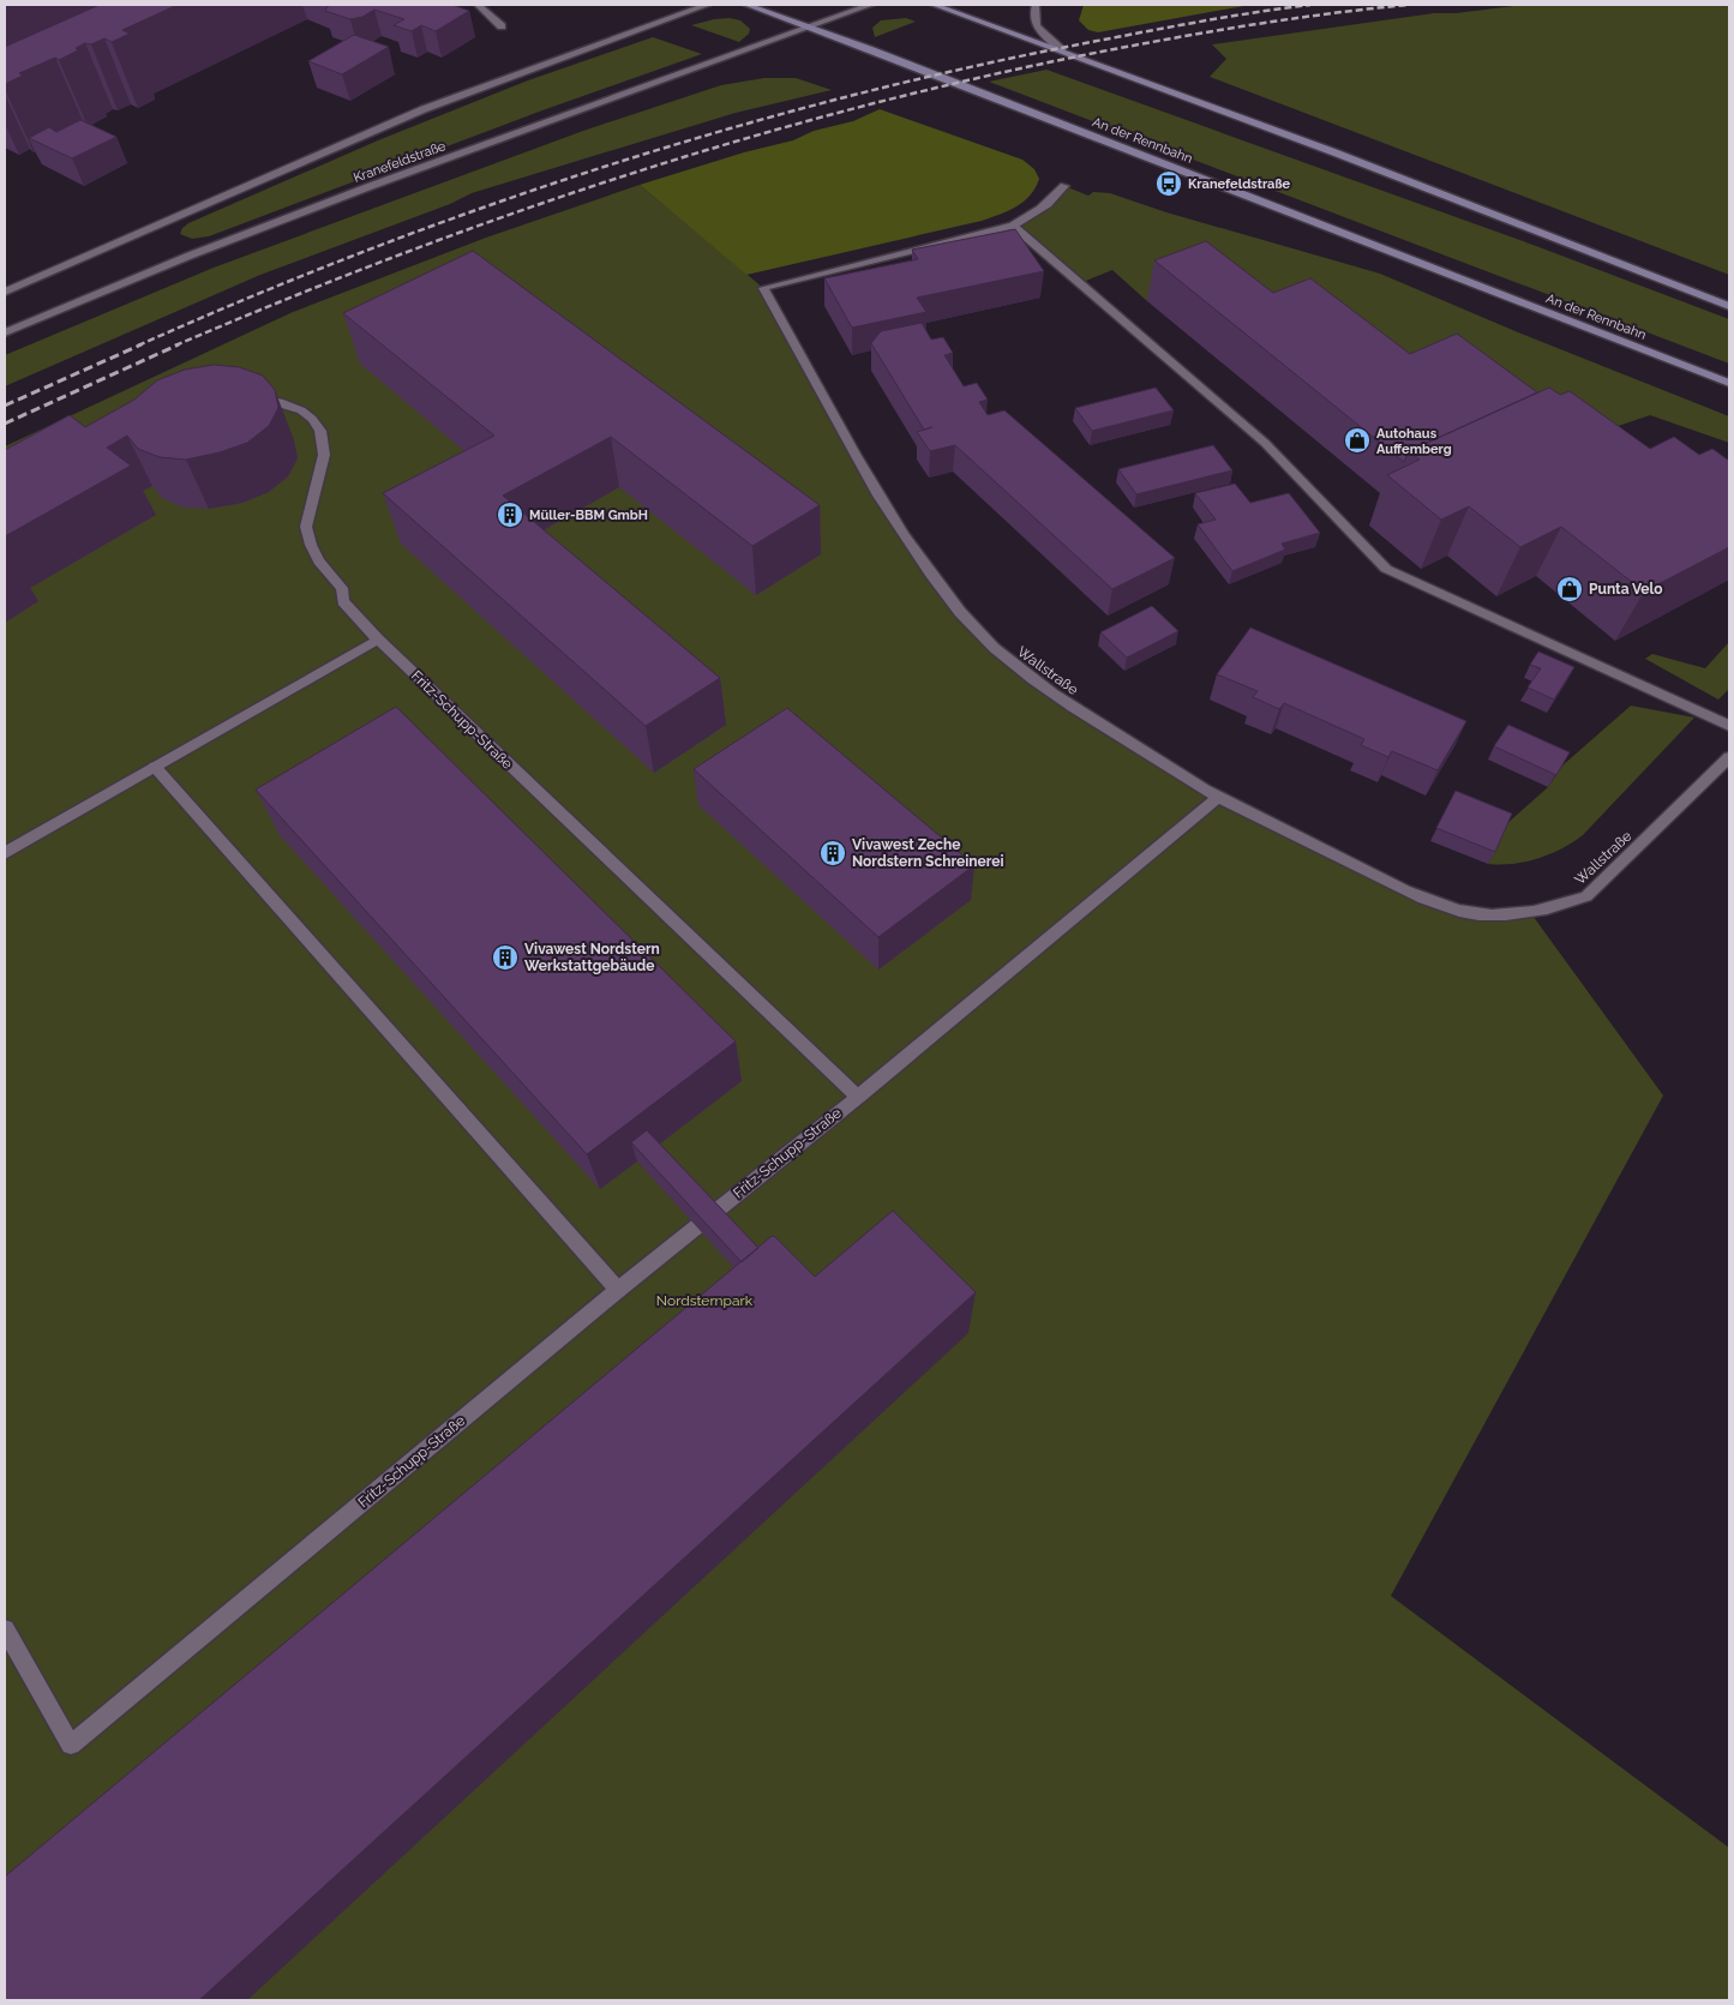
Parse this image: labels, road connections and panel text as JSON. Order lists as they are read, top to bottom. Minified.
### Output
{"streets":{"main road":["An der Rennbahn"],"street":["Kranefeldstraße","Wallstraße","Fritz-Schupp-Straße"]},"crossings":[["An der Rennbahn","Kranefeldstraße"],["Wallstraße","Fritz-Schupp-Straße"]],"parks":["Nordsternpark"],"places":{"bus stop":["Kranefeldstraße"],"shop":["Autohaus Auffemberg","Punta Velo"],"building":["Müller-BBM GmbH","Vivawest Zeche Nordstern Schreinerei","Vivawest Nordstern Werkstattgebäude"]}}
